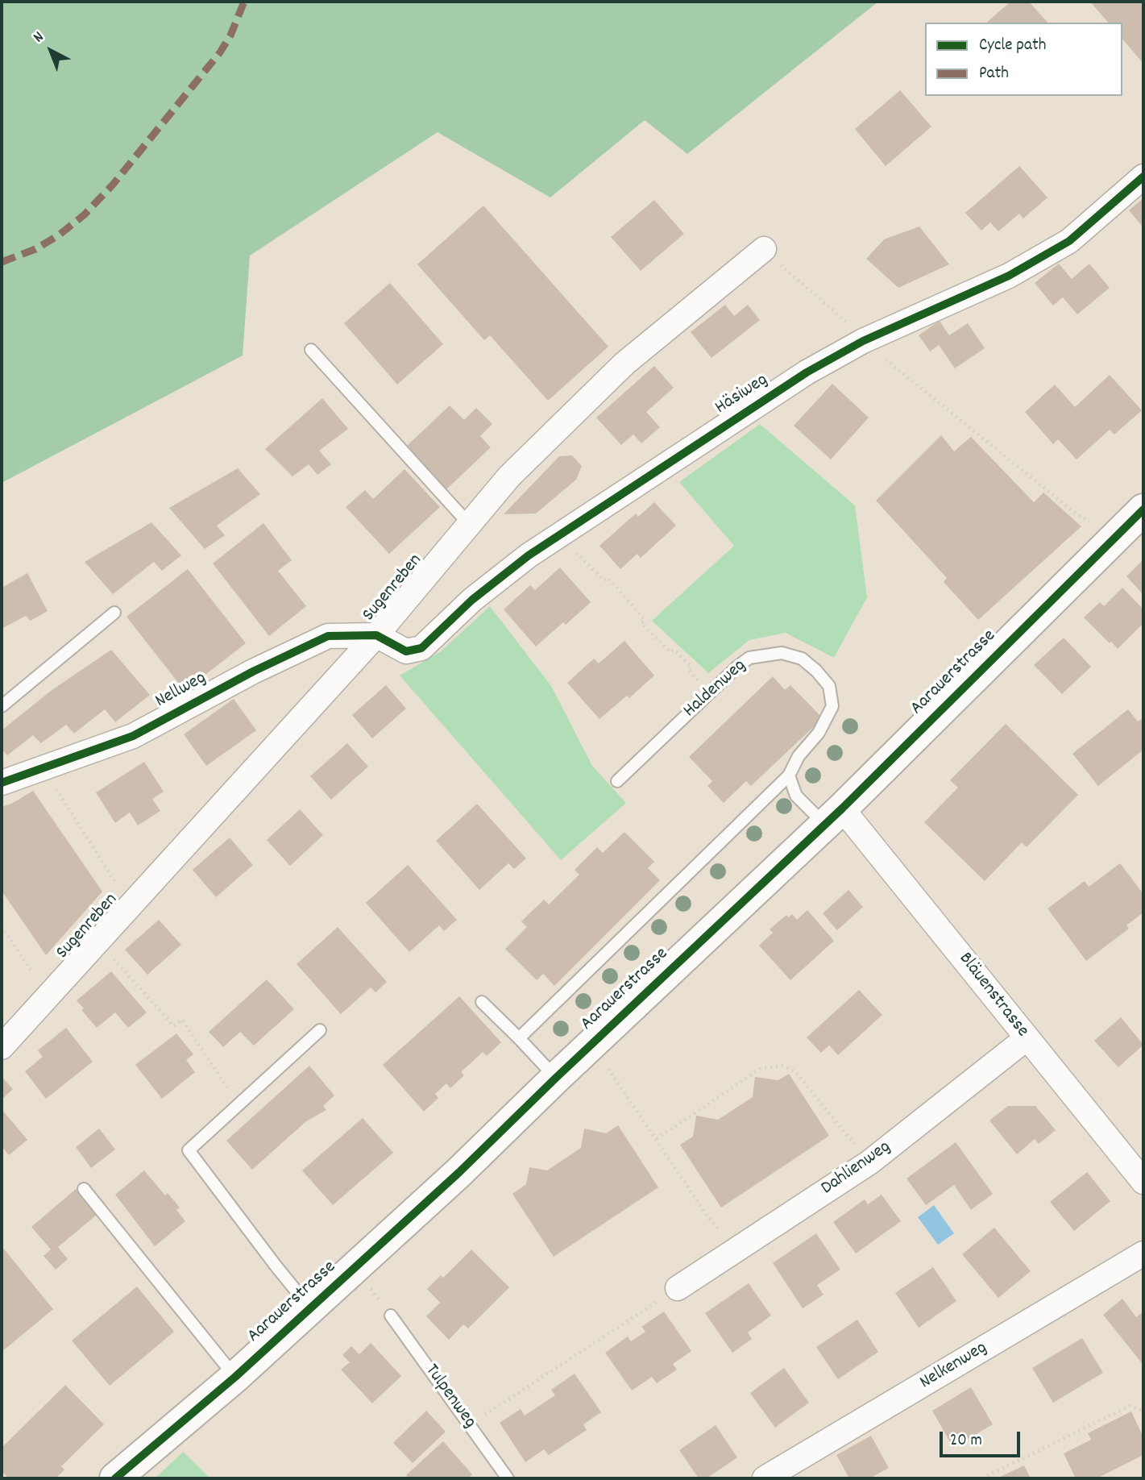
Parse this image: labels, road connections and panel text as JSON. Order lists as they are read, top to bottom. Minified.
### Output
{"streets":{"main road":["Aarauerstrasse"],"street":["Häsiweg","Sugenreben","Nellweg","Bläuenstrasse","Dahlienweg","Nelkenweg"],"lane":["Haldenweg","Tulpenweg"]},"crossings":[["Häsiweg","Sugenreben"],["Häsiweg","Nellweg"],["Sugenreben","Nellweg"],["Aarauerstrasse","Bläuenstrasse"],["Bläuenstrasse","Dahlienweg"]],"legend":["Cycle path","Path"],"scale_bar":"20 m","north":"top left"}
